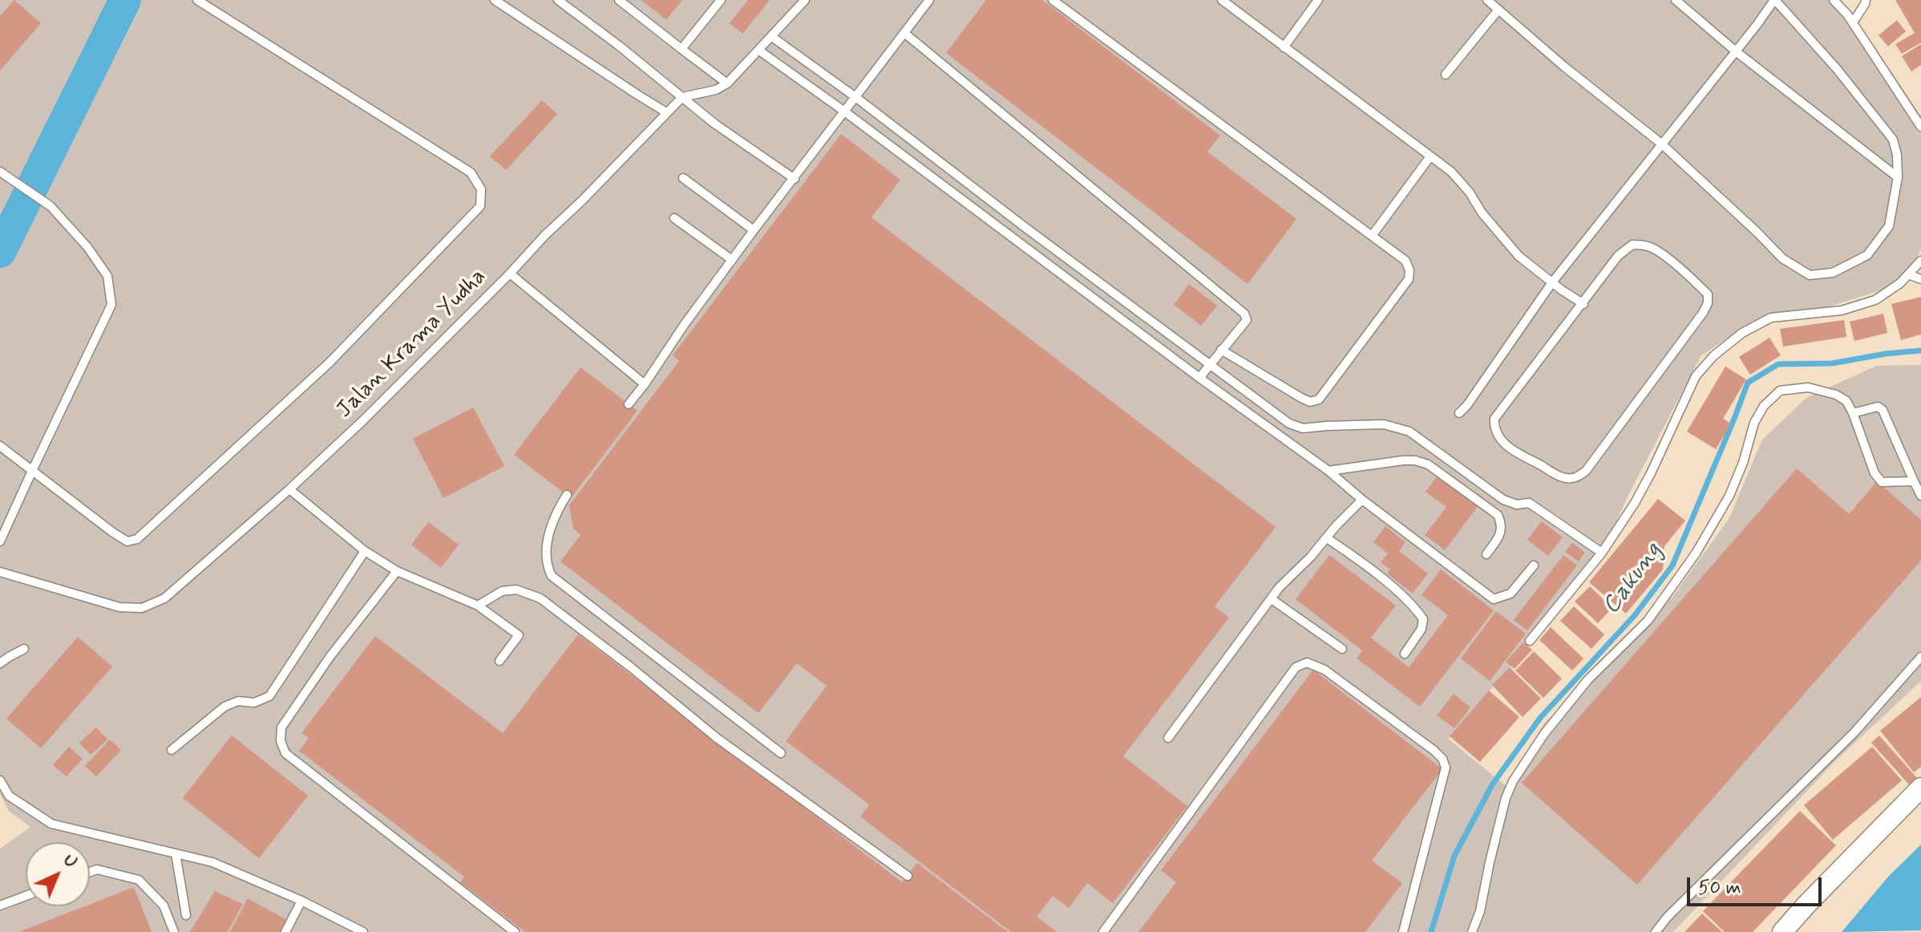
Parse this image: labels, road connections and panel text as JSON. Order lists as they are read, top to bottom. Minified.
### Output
{"streets":{"lane":["Jalan Krama Yudha"]},"water":["Cakung"],"scale_bar":"50 m","north":"top right"}
